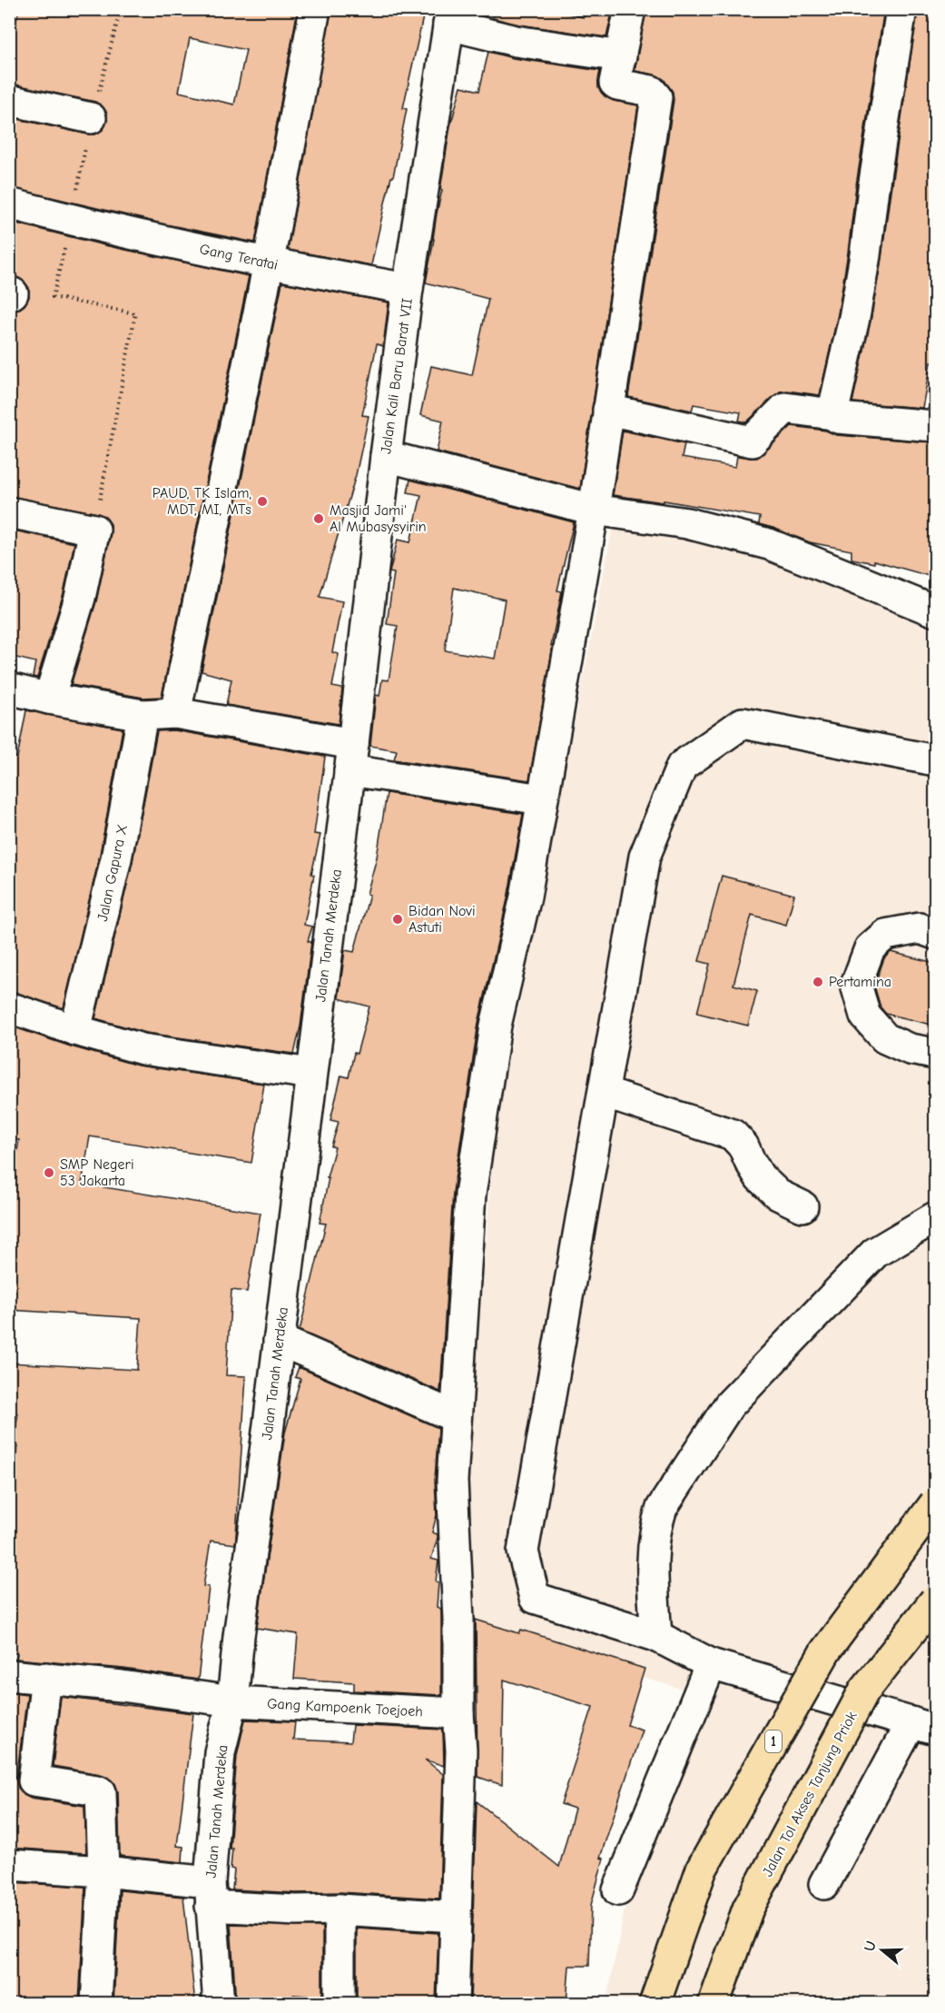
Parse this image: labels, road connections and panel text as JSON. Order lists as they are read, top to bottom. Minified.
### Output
{"streets":{"highway":["1","Jalan Tol Akses Tanjung Priok"],"street":["Gang Teratai","Jalan Kali Baru Barat VII","Jalan Gapura X","Jalan Tanah Merdeka","Gang Kampoenk Toejoeh"]},"crossings":[["Gang Teratai","Jalan Kali Baru Barat VII"],["Jalan Kali Baru Barat VII","Jalan Tanah Merdeka"],["Jalan Tanah Merdeka","Gang Kampoenk Toejoeh"]],"places":["PAUD, TK Islam, MDT, MI, MTs","Masjid Jami' Al Mubasysyirin","Bidan Novi Astuti","Pertamina","SMP Negeri 53 Jakarta"],"north":"left"}
